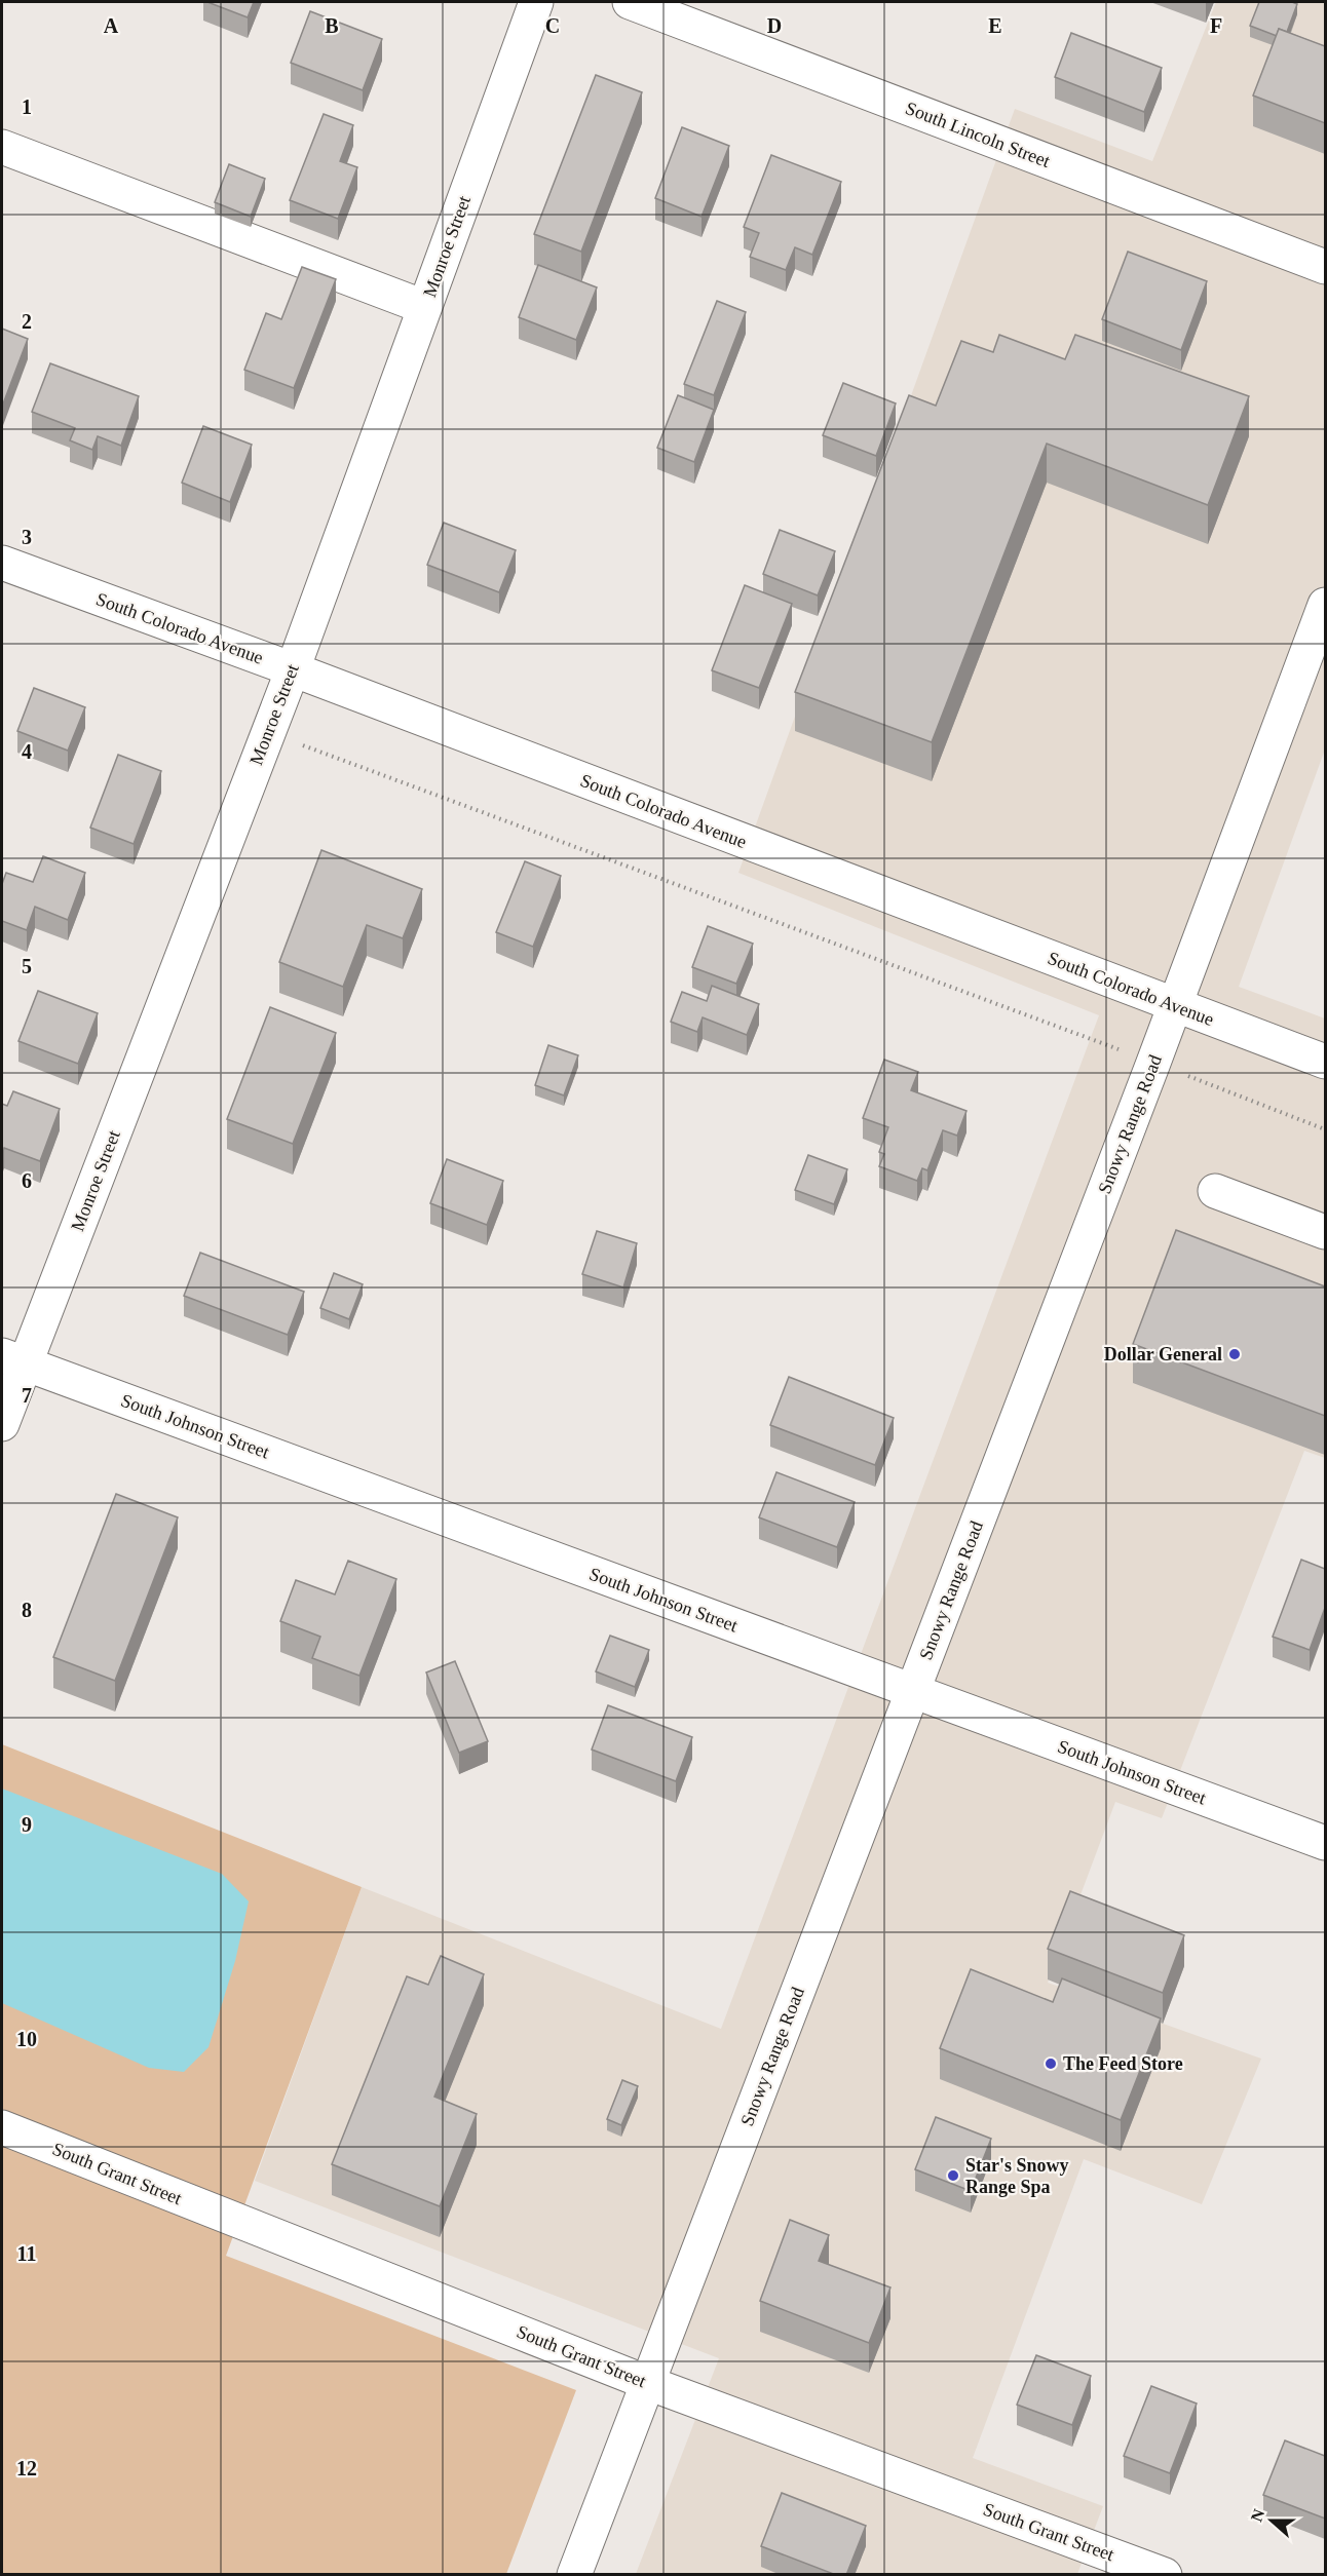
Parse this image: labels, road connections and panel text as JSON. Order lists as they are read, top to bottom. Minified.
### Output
{"streets":{"street":["South Lincoln Street","Monroe Street","South Colorado Avenue","Snowy Range Road","South Johnson Street","South Grant Street"]},"crossings":[["Monroe Street","South Colorado Avenue"],["Monroe Street","South Johnson Street"],["South Colorado Avenue","Snowy Range Road"],["Snowy Range Road","South Johnson Street"],["Snowy Range Road","South Grant Street"]],"places":["Dollar General","The Feed Store","Star's Snowy Range Spa"],"north":"left","grid":{"columns":["A","B","C","D","E","F"],"rows":["1","2","3","4","5","6","7","8","9","10","11","12"]}}
